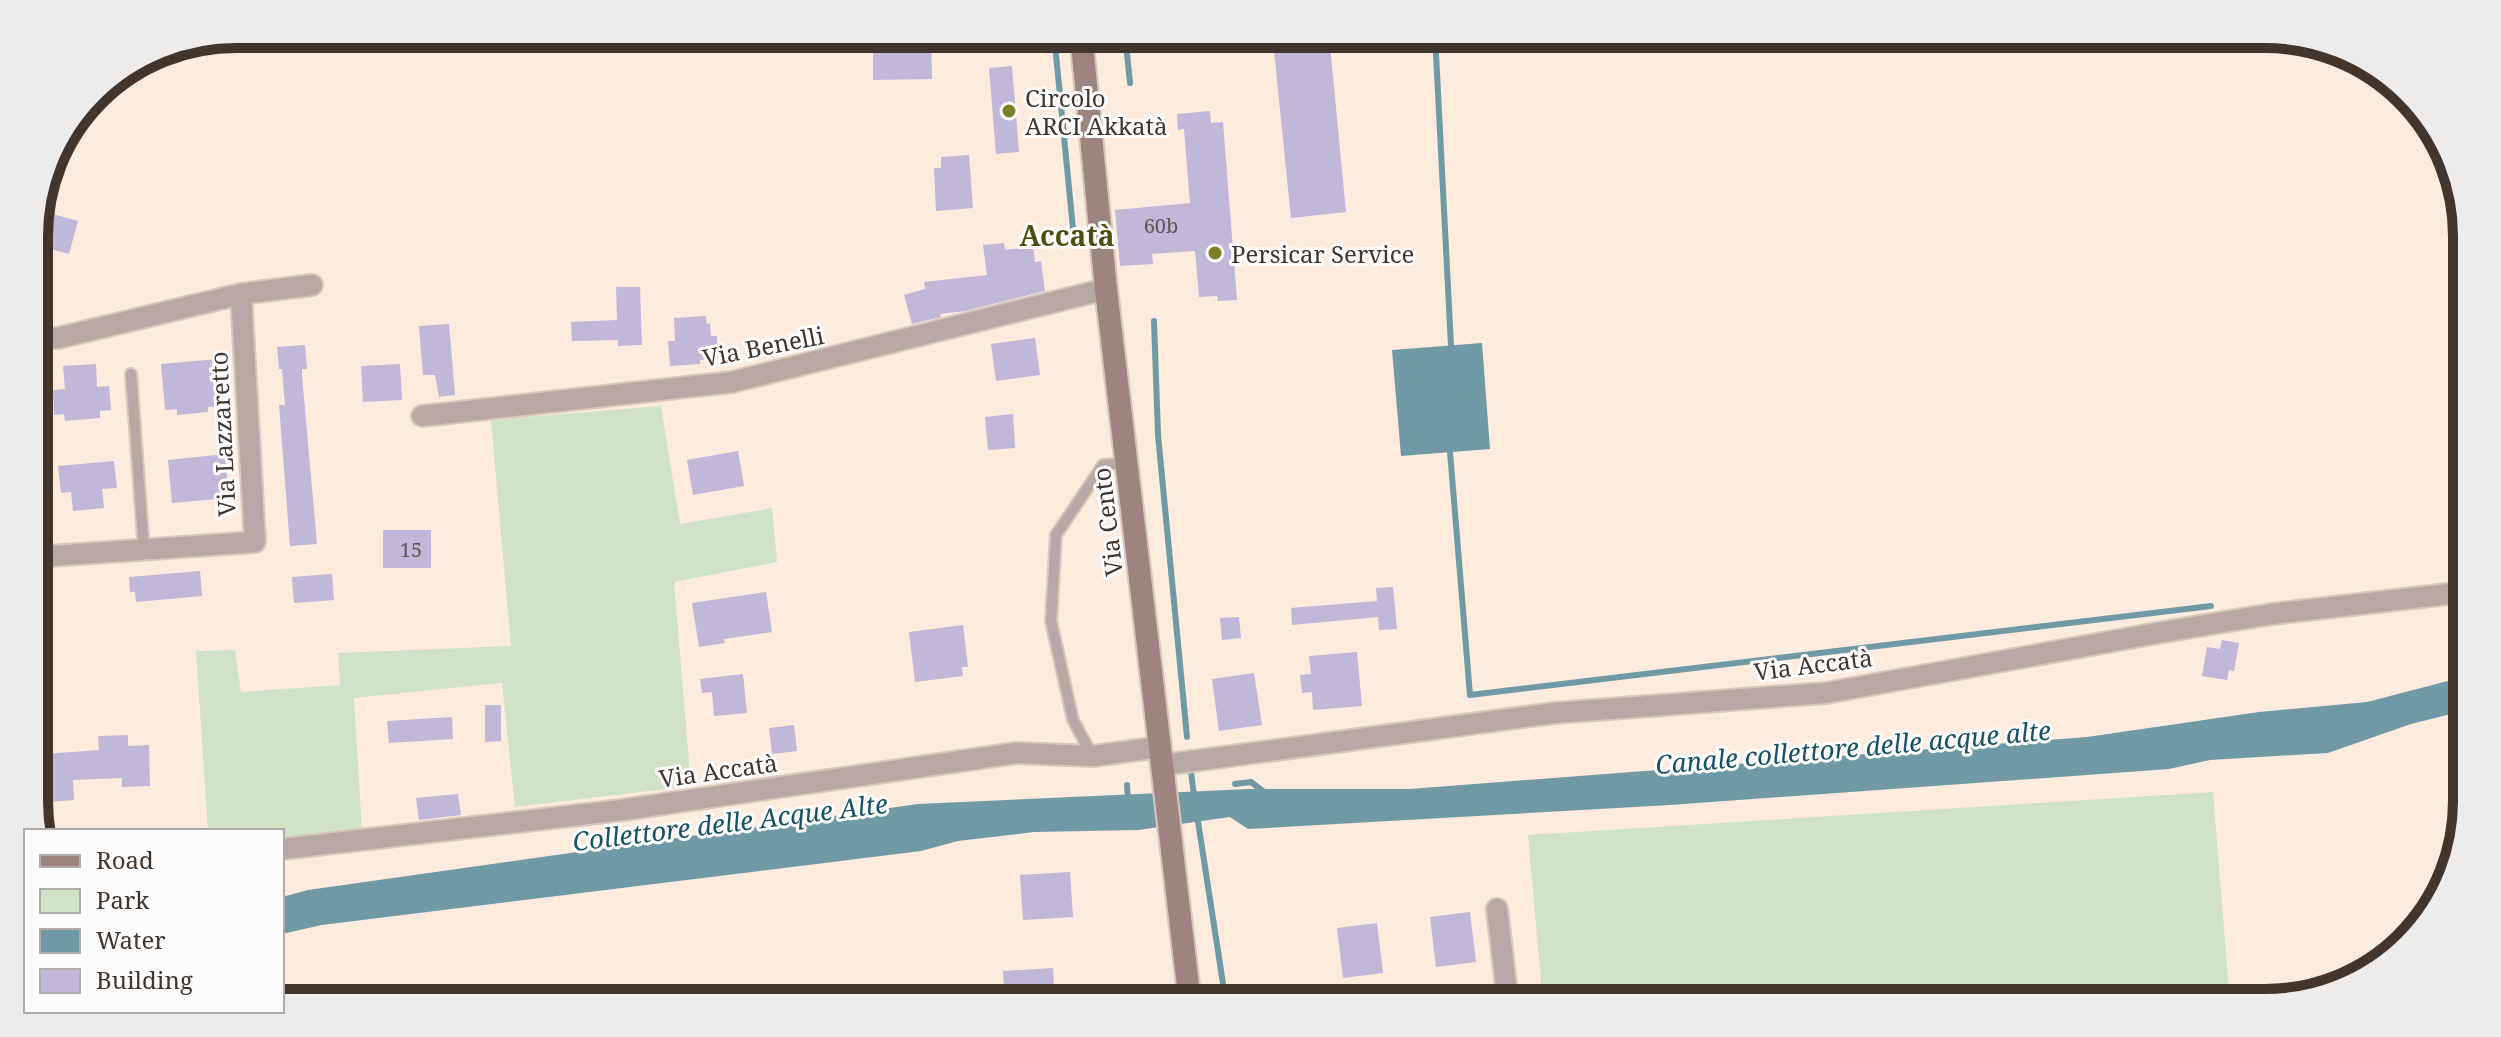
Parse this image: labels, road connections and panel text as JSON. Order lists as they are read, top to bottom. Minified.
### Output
{"streets":{"main road":["Via Cento"],"street":["Via Benelli","Via Lazzaretto","Via Accatà"]},"crossings":[["Via Benelli","Via Cento"],["Via Cento","Via Accatà"]],"districts":["Accatà"],"water":["Canale collettore delle acque alte","Collettore delle Acque Alte"],"places":["Circolo ARCI Akkatà","Persicar Service"],"house_numbers":["60b","15"],"legend":["Road","Park","Water","Building"]}
